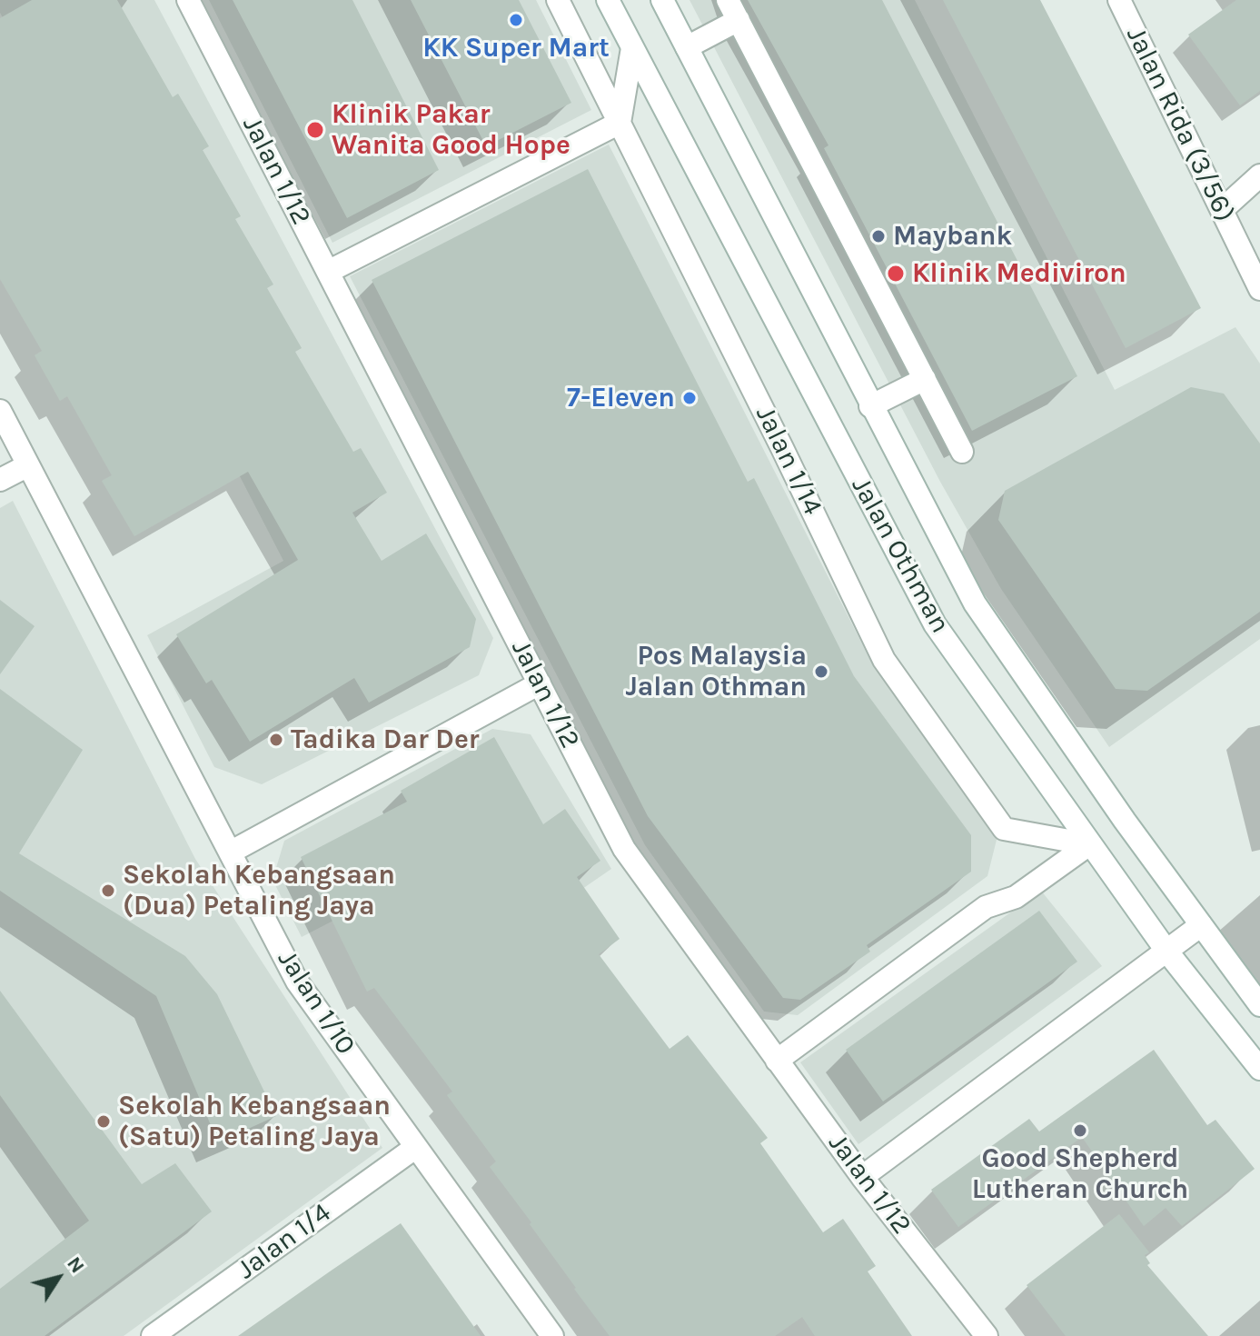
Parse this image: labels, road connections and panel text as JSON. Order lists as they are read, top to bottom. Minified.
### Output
{"streets":{"street":["Jalan Rida (3/56)","Jalan 1/12","Jalan 1/14","Jalan Othman","Jalan 1/10","Jalan 1/4"]},"crossings":[["Jalan 1/14","Jalan Othman"],["Jalan 1/10","Jalan 1/4"]],"places":["KK Super Mart","Klinik Pakar Wanita Good Hope","Maybank","Klinik Mediviron","7-Eleven","Pos Malaysia Jalan Othman","Tadika Dar Der","Sekolah Kebangsaan (Dua) Petaling Jaya","Sekolah Kebangsaan (Satu) Petaling Jaya","Good Shepherd Lutheran Church"],"north":"top right"}
